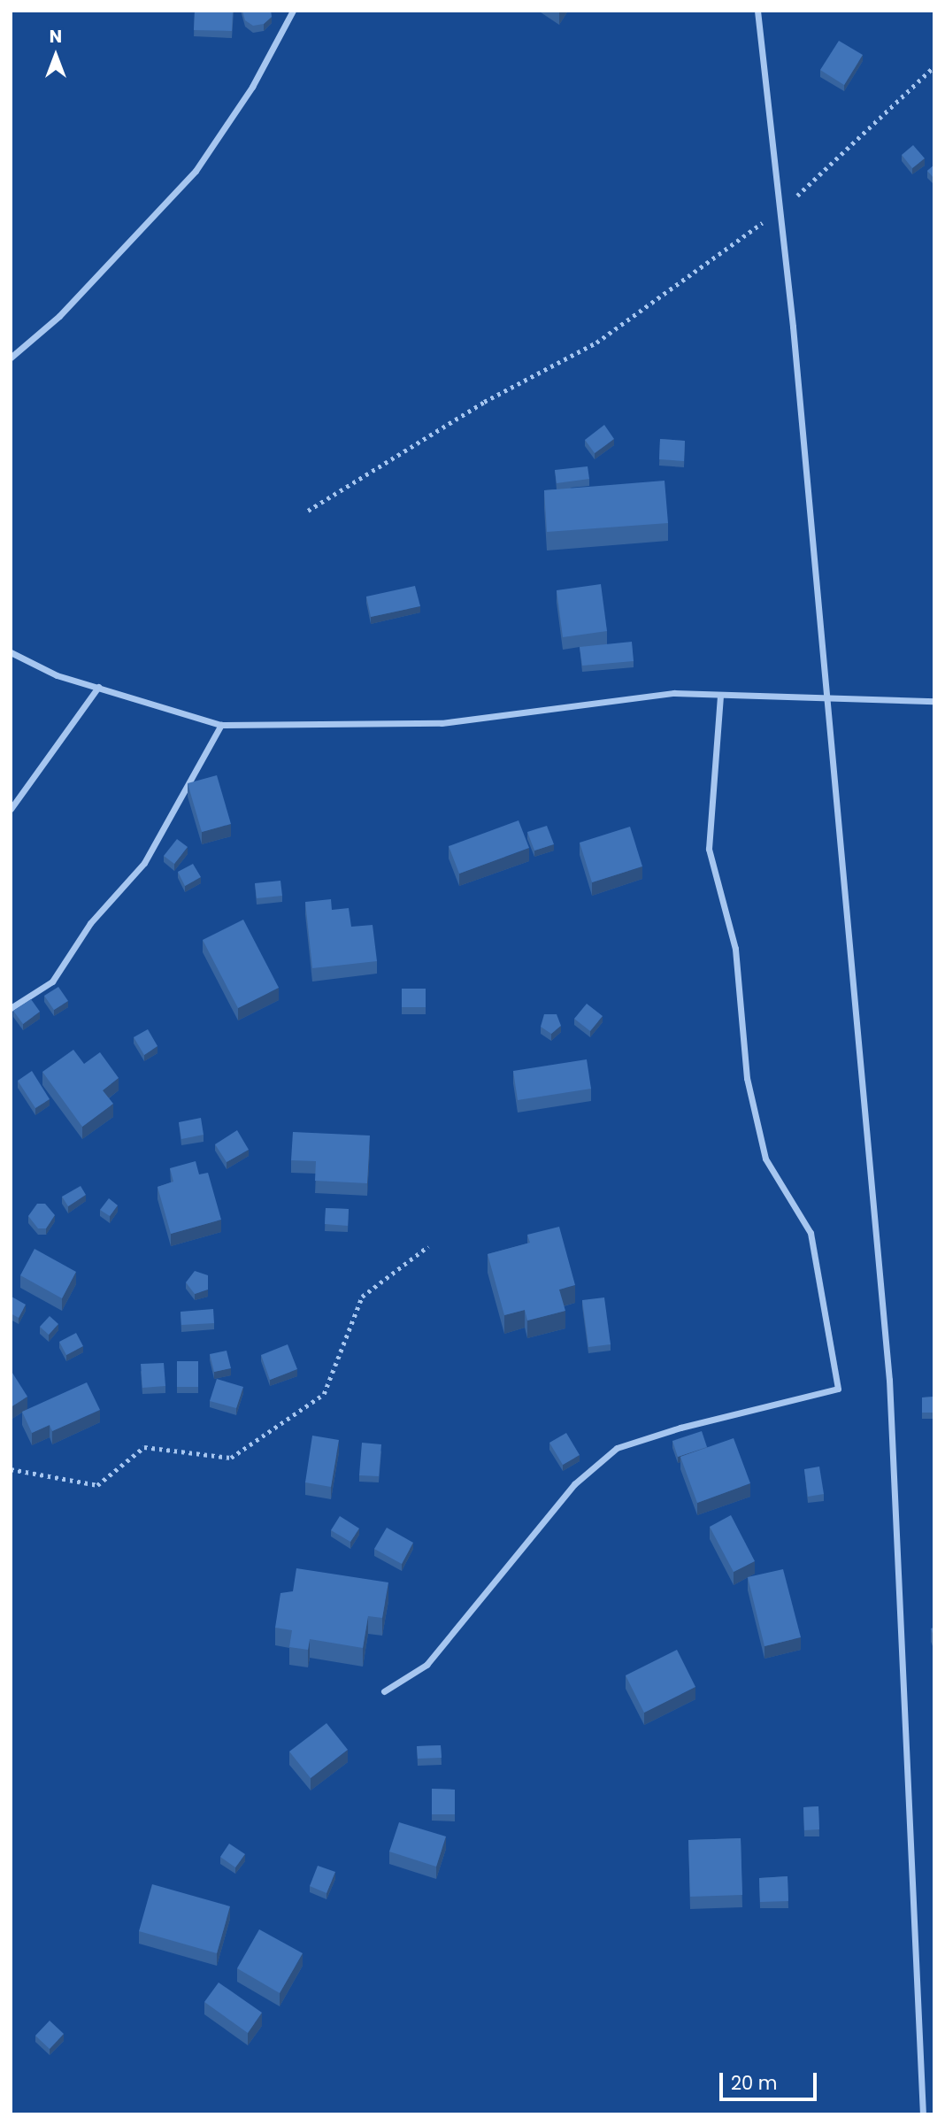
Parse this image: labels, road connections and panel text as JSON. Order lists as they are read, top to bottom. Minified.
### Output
{"scale_bar":"20 m","north":"top"}
